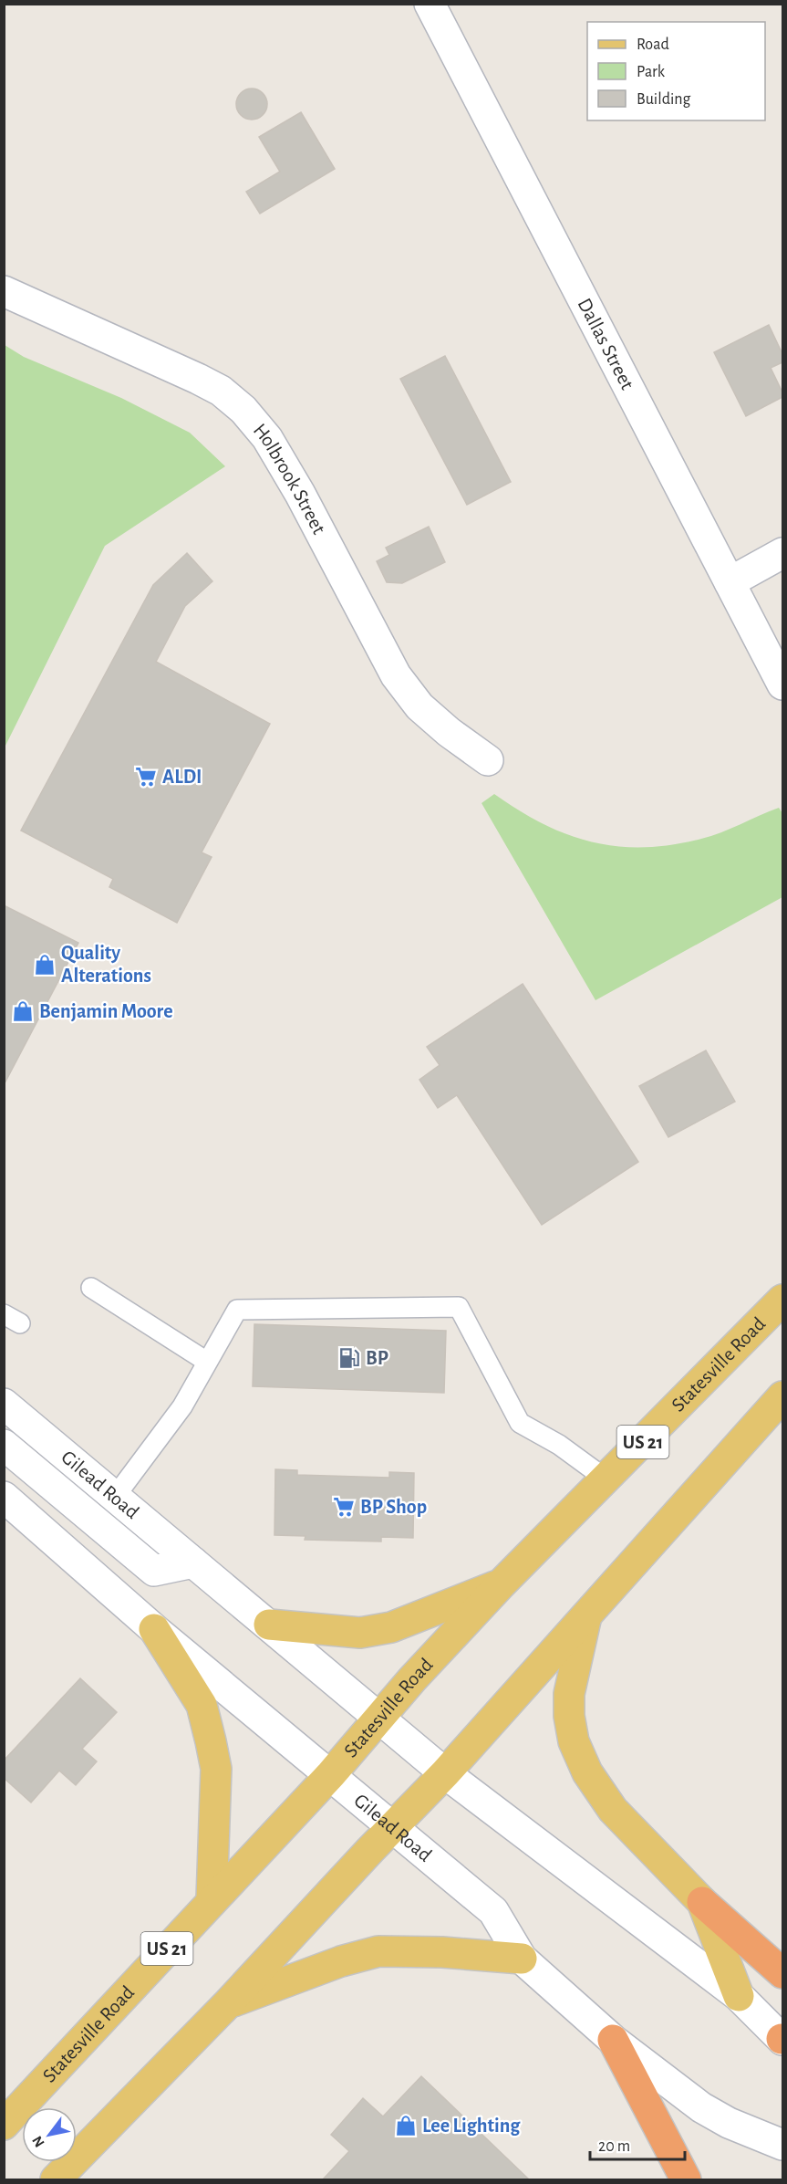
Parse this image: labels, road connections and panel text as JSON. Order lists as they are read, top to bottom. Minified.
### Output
{"streets":{"main road":["Dallas Street","Holbrook Street","Statesville Road","US 21","Gilead Road"]},"crossings":[["Statesville Road","Gilead Road"]],"places":{"supermarket":["ALDI","BP Shop"],"shop":["Quality Alterations","Benjamin Moore","Lee Lighting"],"fuel station":["BP"]},"legend":["Road","Park","Building"],"scale_bar":"20 m","north":"bottom left"}
